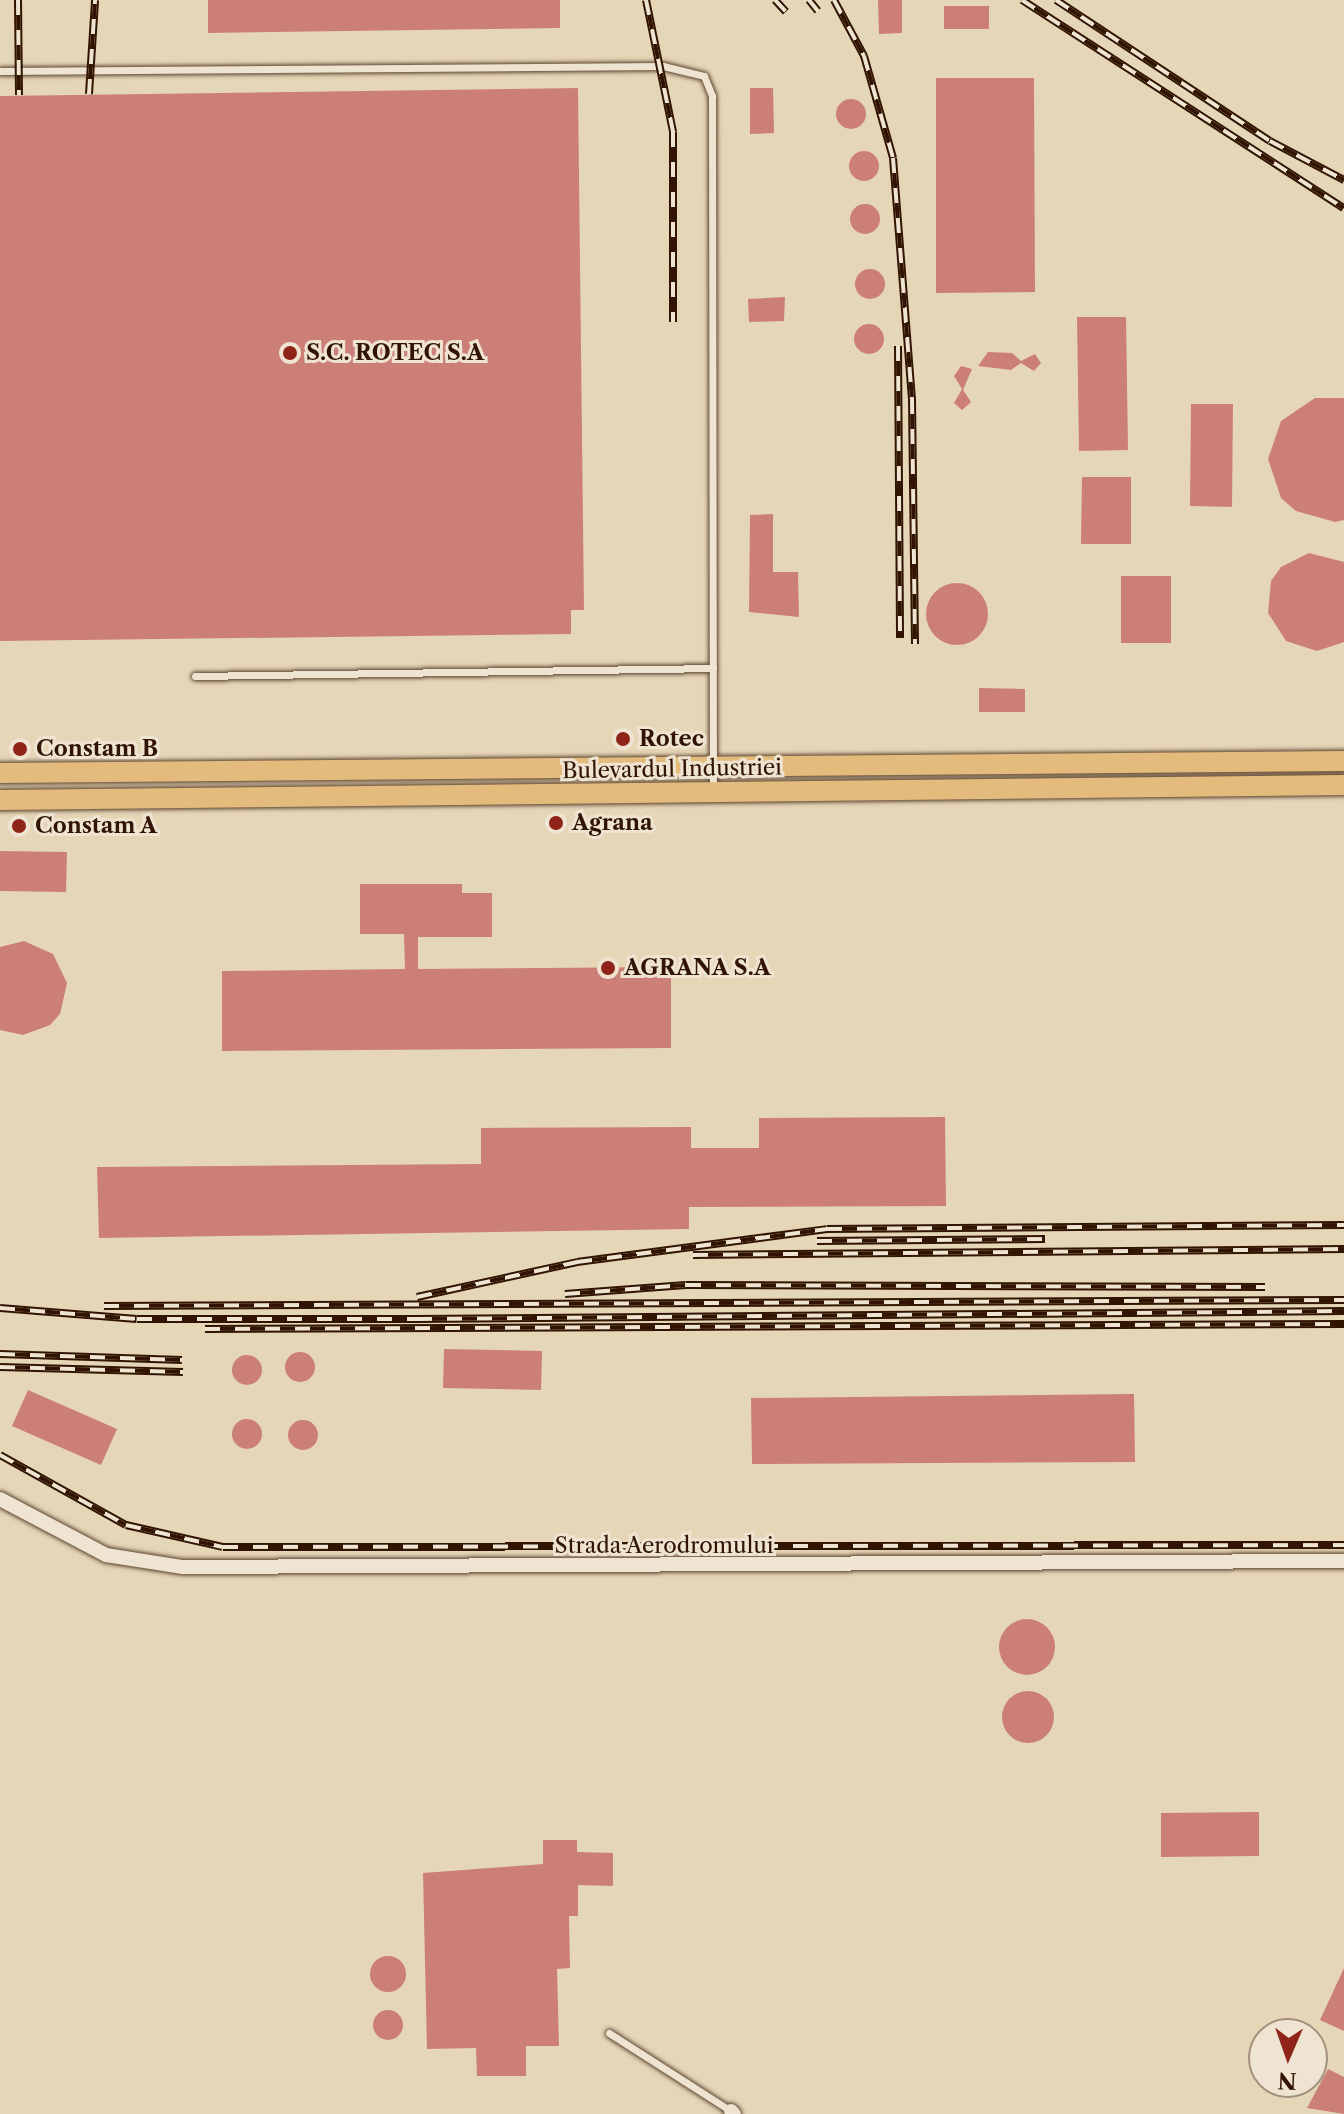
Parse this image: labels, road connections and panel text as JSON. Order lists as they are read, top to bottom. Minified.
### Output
{"streets":{"main road":["Bulevardul Industriei"],"street":["Strada Aerodromului"]},"places":["S.C. ROTEC S.A","Rotec","Constam B","Agrana","Constam A","AGRANA S.A"],"north":"bottom"}
